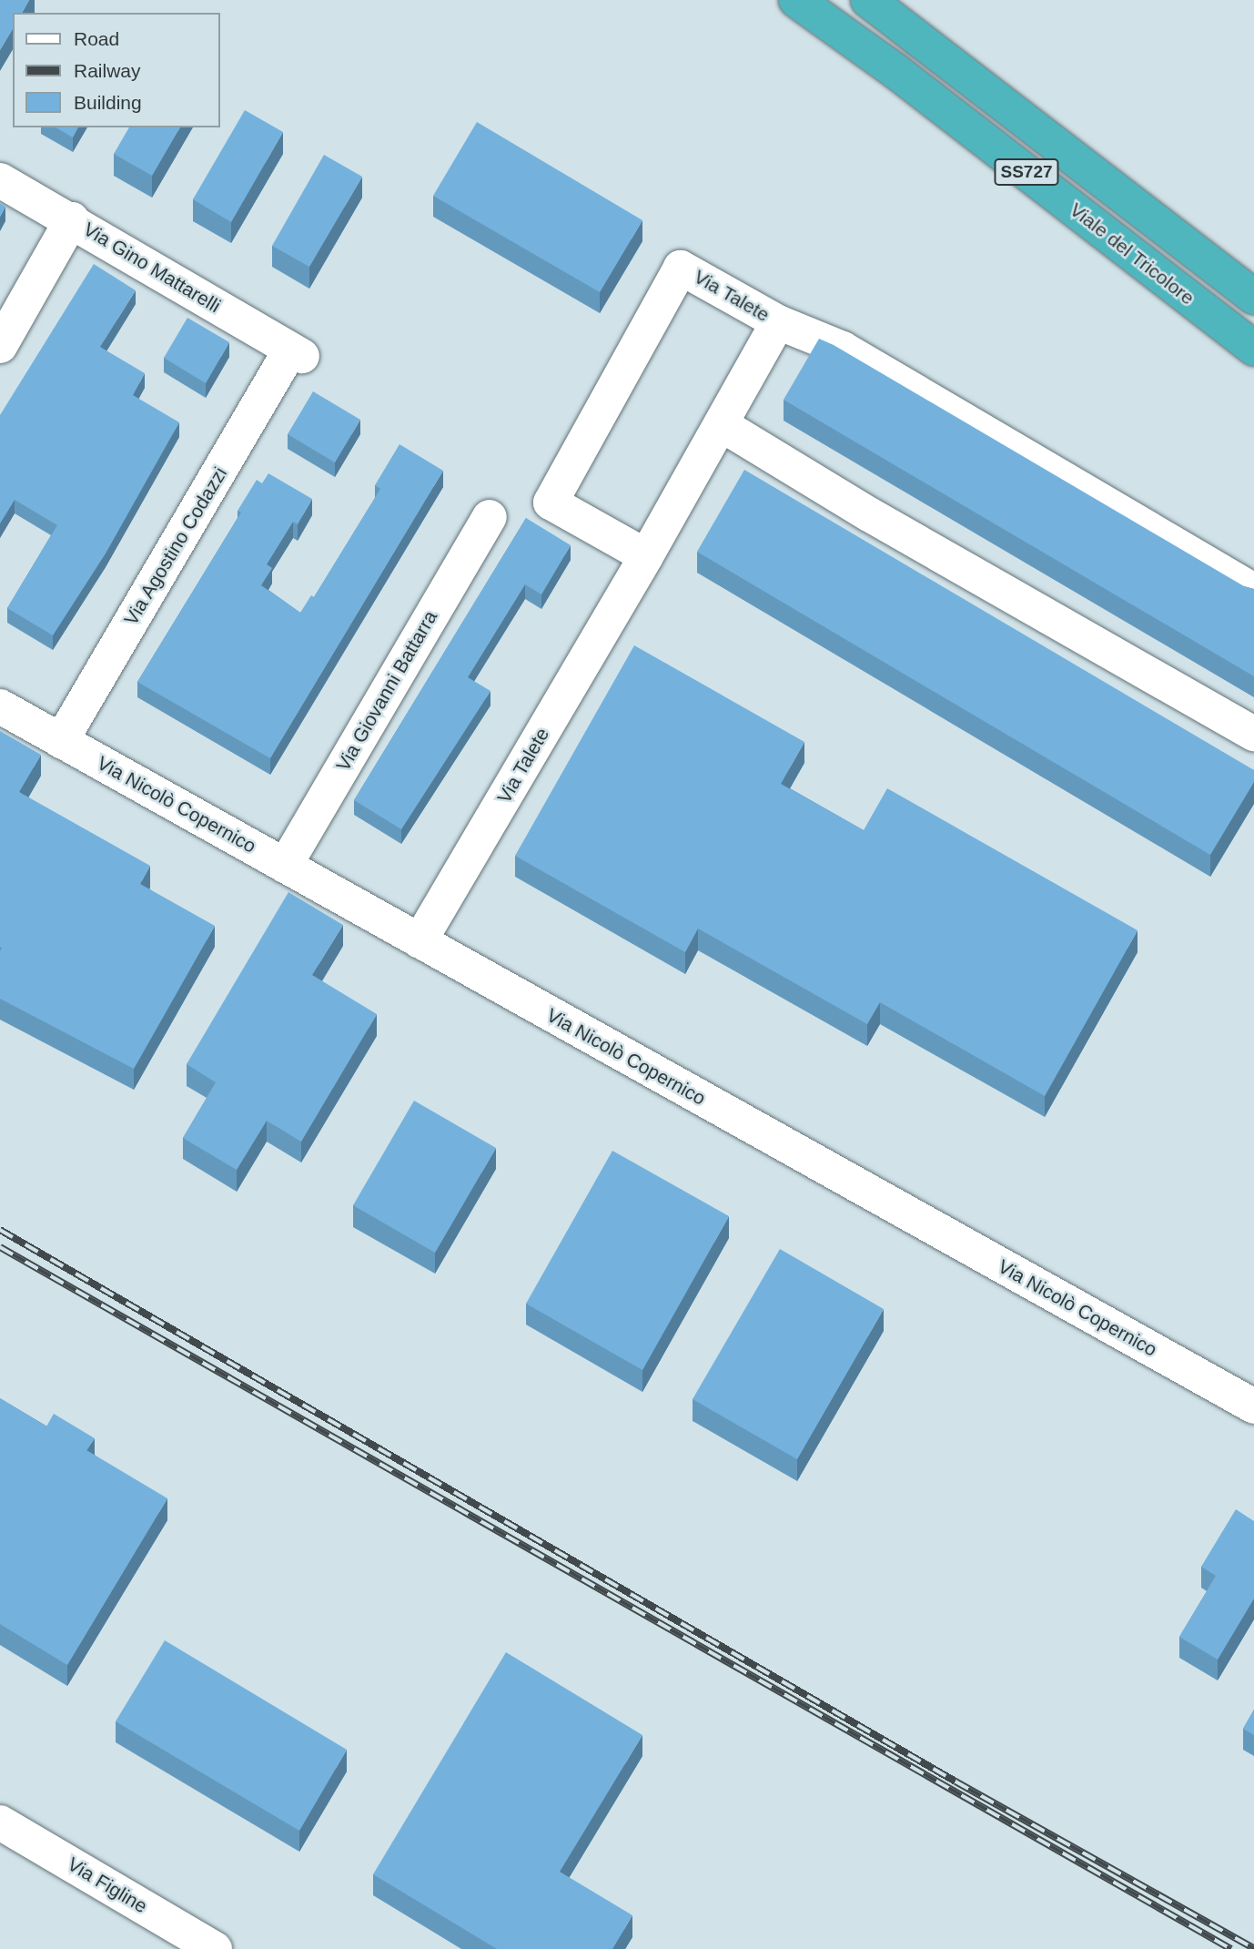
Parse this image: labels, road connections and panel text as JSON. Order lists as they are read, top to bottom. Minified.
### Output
{"streets":{"highway":["SS727","Viale del Tricolore"],"street":["Via Gino Mattarelli","Via Talete","Via Agostino Codazzi","Via Giovanni Battarra","Via Nicolò Copernico","Via Figline"]},"crossings":[["Via Gino Mattarelli","Via Agostino Codazzi"],["Via Talete","Via Nicolò Copernico"],["Via Agostino Codazzi","Via Nicolò Copernico"],["Via Giovanni Battarra","Via Nicolò Copernico"]],"legend":["Road","Railway","Building"]}
